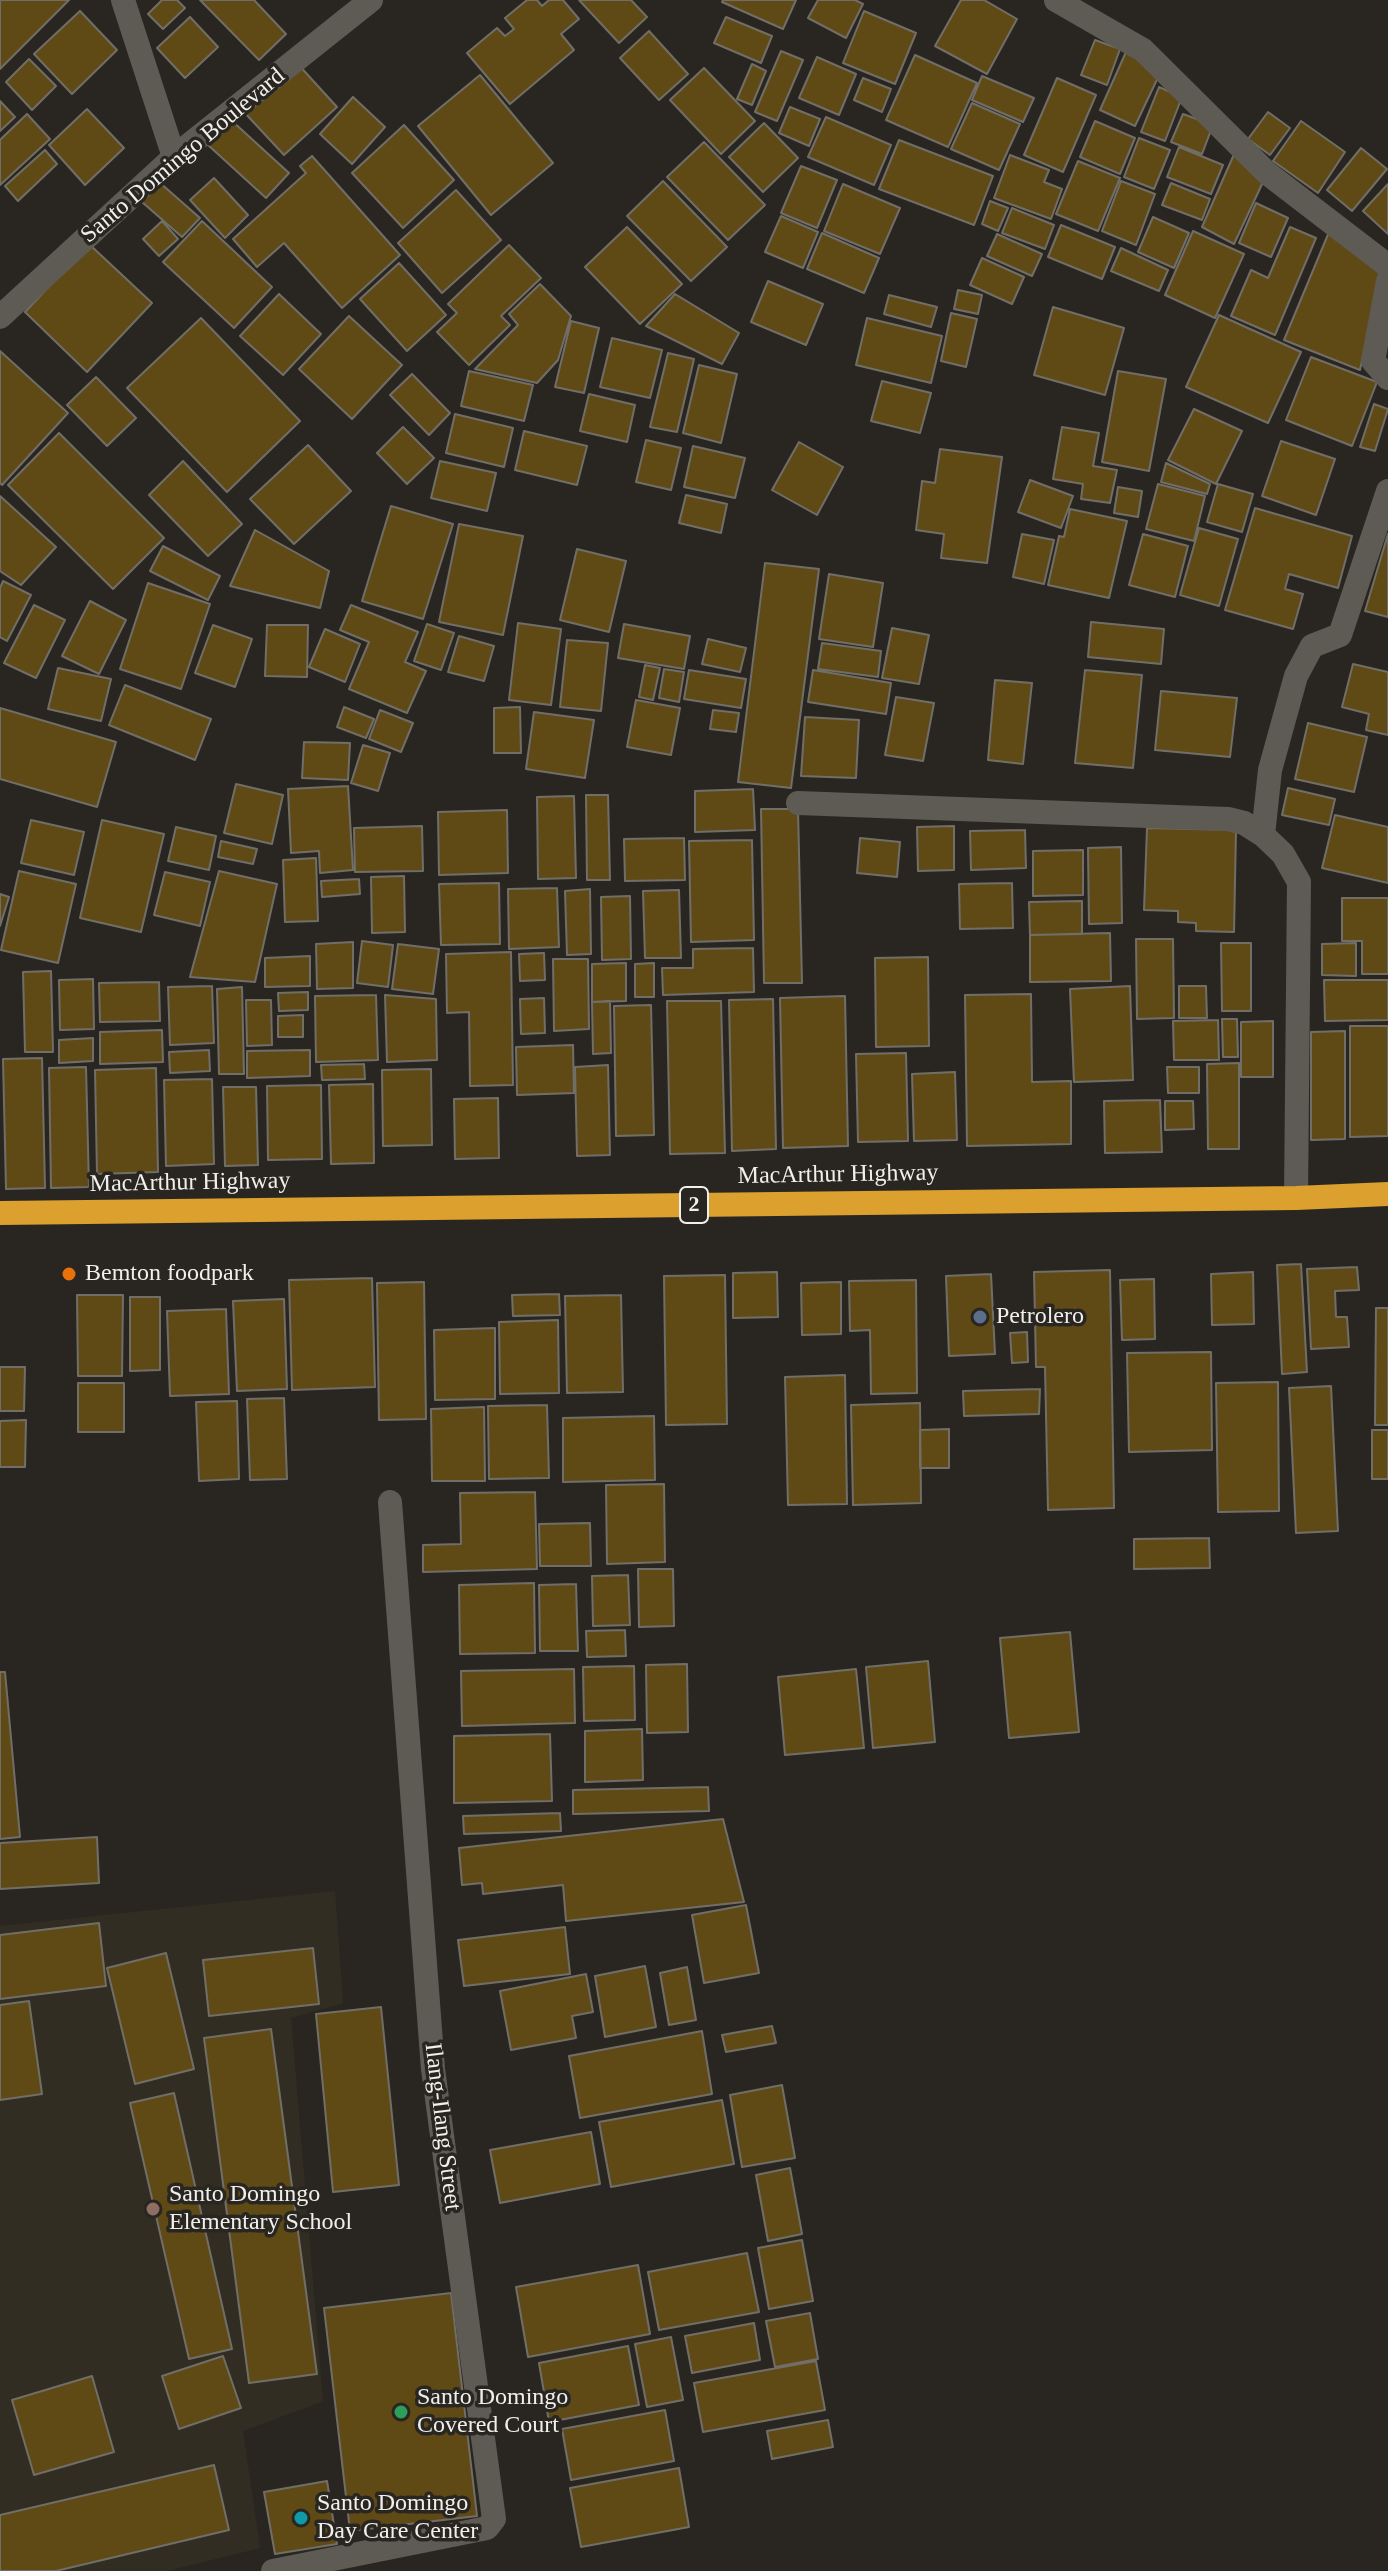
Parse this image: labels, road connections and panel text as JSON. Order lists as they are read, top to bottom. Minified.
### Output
{"streets":{"highway":["MacArthur Highway","2"],"street":["Santo Domingo Boulevard","Ilang-Ilang Street"]},"places":["Bemton foodpark","Petrolero","Santo Domingo Elementary School","Santo Domingo Covered Court","Santo Domingo Day Care Center"]}
